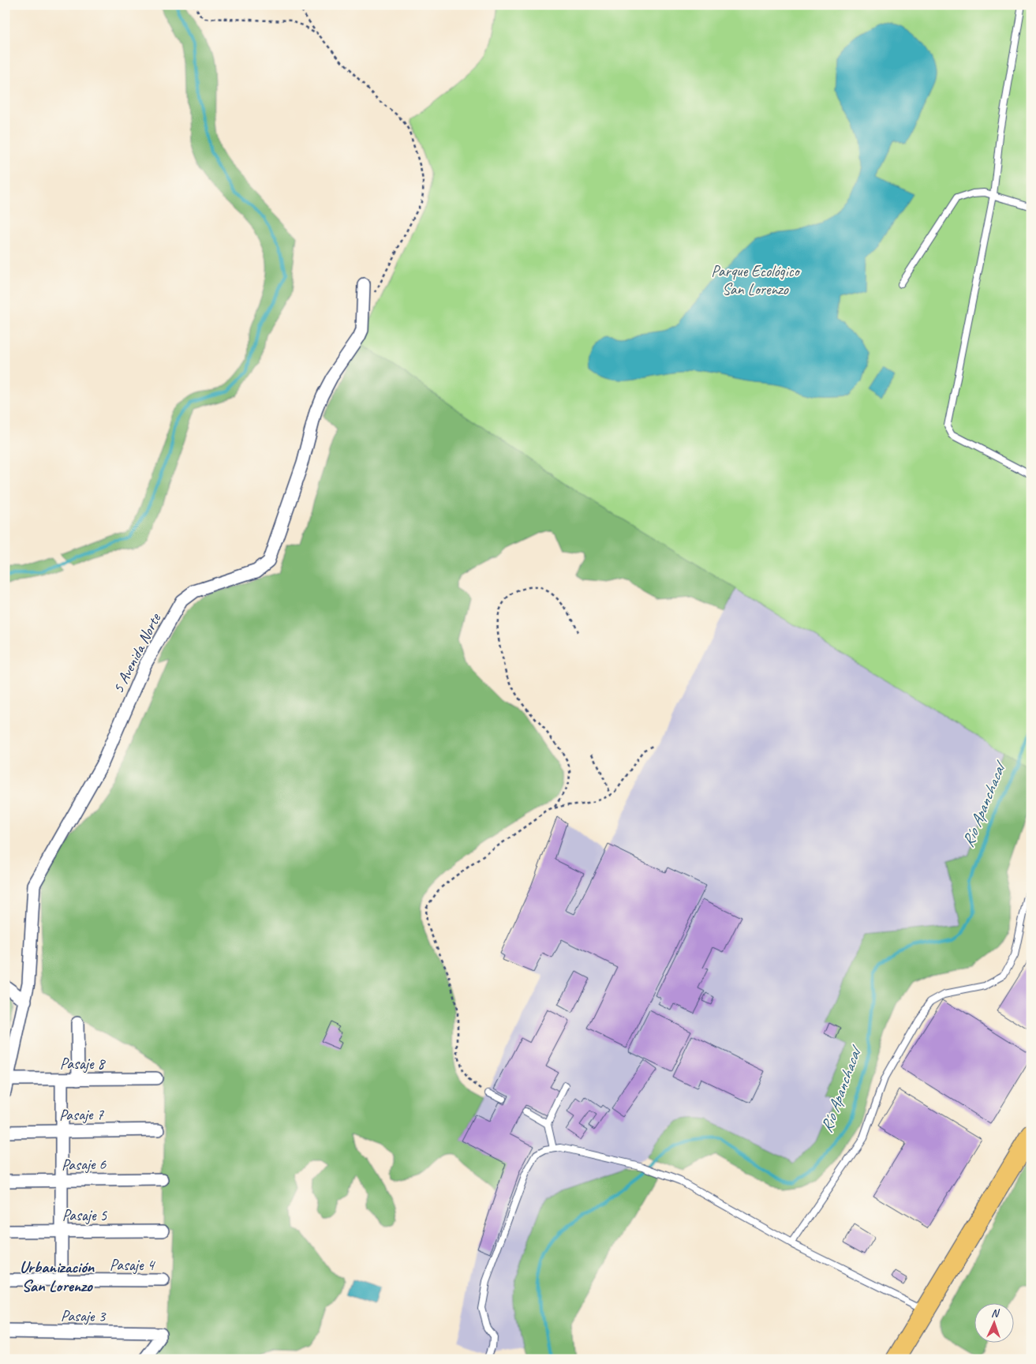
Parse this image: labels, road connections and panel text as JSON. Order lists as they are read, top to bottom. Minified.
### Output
{"streets":{"street":["5 Avenida Norte","Pasaje 8","Pasaje 7","Pasaje 6","Pasaje 5","Pasaje 4","Pasaje 3"]},"crossings":[["5 Avenida Norte","Pasaje 8"]],"districts":["Urbanización San Lorenzo"],"water":["Río Apanchacal"],"parks":["Parque Ecológico San Lorenzo"],"north":"top"}
